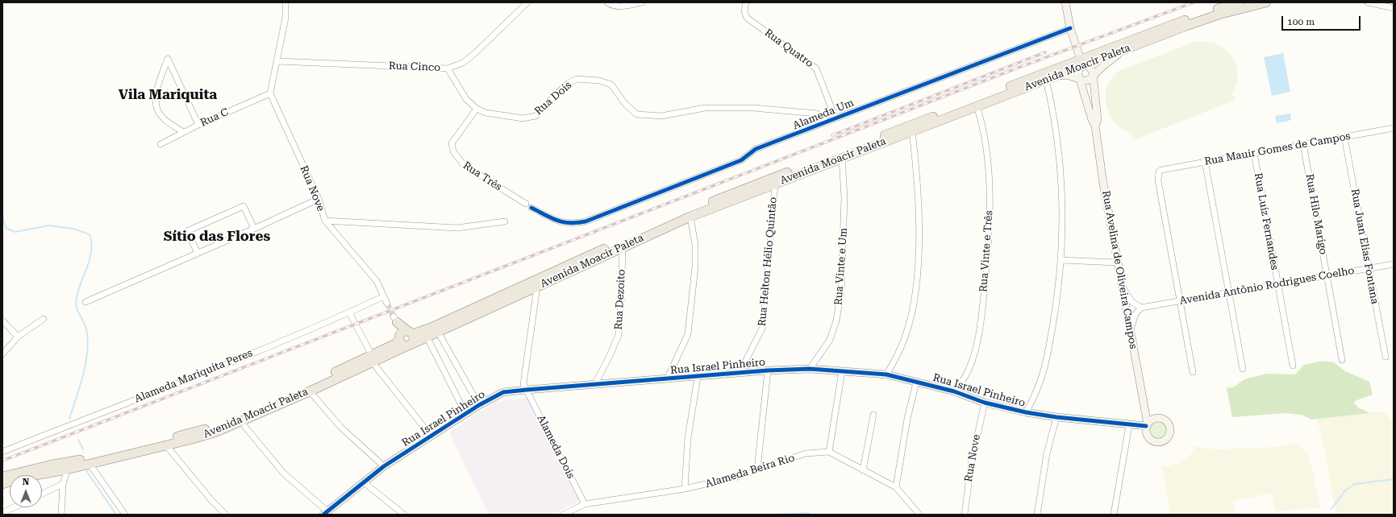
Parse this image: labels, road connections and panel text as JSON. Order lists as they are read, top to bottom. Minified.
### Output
{"streets":{"main road":["Avenida Moacir Paleta"],"street":["Rua Quatro","Rua Cinco","Rua Dois","Alameda Um","Rua C","Rua Mauir Gomes de Campos","Rua Três","Rua Nove","Rua Hilo Marigo","Rua Luiz Fernandes","Rua Juan Elias Fontana","Rua Vinte e Três","Rua Helton Hélio Quintão","Rua Vinte e Um","Rua Avelina de Oliveira Campos","Avenida Antônio Rodrigues Coelho","Rua Dezoito","Rua Israel Pinheiro","Alameda Mariquita Peres","Alameda Dois","Alameda Beira Rio"]},"crossings":[["Rua Quatro","Alameda Um"],["Rua Cinco","Rua Dois"],["Avenida Moacir Paleta","Rua Vinte e Três"],["Avenida Moacir Paleta","Rua Helton Hélio Quintão"],["Avenida Moacir Paleta","Rua Vinte e Um"],["Avenida Moacir Paleta","Rua Avelina de Oliveira Campos"],["Avenida Moacir Paleta","Rua Dezoito"],["Avenida Moacir Paleta","Alameda Dois"],["Rua Dois","Alameda Um"],["Rua Dois","Rua Três"],["Rua C","Rua Nove"],["Rua Mauir Gomes de Campos","Rua Hilo Marigo"],["Rua Mauir Gomes de Campos","Rua Luiz Fernandes"],["Rua Mauir Gomes de Campos","Rua Juan Elias Fontana"],["Rua Mauir Gomes de Campos","Avenida Antônio Rodrigues Coelho"],["Rua Nove","Rua Israel Pinheiro"],["Rua Hilo Marigo","Avenida Antônio Rodrigues Coelho"],["Rua Luiz Fernandes","Avenida Antônio Rodrigues Coelho"],["Rua Juan Elias Fontana","Avenida Antônio Rodrigues Coelho"],["Rua Vinte e Três","Rua Israel Pinheiro"],["Rua Helton Hélio Quintão","Rua Israel Pinheiro"],["Rua Vinte e Um","Rua Israel Pinheiro"],["Rua Avelina de Oliveira Campos","Rua Israel Pinheiro"],["Rua Dezoito","Rua Israel Pinheiro"],["Rua Israel Pinheiro","Alameda Dois"],["Alameda Dois","Alameda Beira Rio"]],"districts":["Vila Mariquita","Sítio das Flores"],"scale_bar":"100 m","north":"top"}
